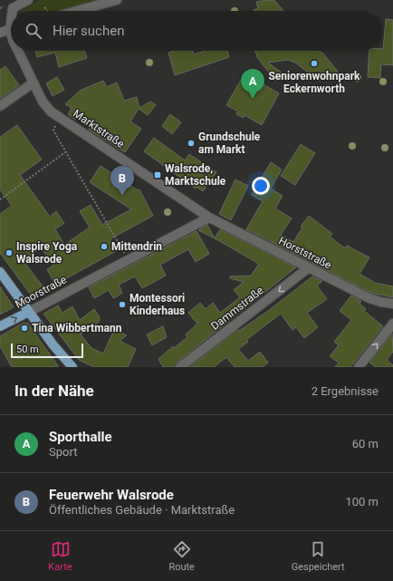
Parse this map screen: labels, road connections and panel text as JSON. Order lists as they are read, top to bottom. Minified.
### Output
{"streets":{"main road":["Moorstraße"],"street":["Marktstraße","Horststraße","Dammstraße"]},"crossings":[["Marktstraße","Horststraße"],["Marktstraße","Moorstraße"],["Horststraße","Moorstraße"],["Horststraße","Dammstraße"]],"one_way":["Dammstraße"],"places":{"other":["Seniorenwohnpark Eckernworth","Grundschule am Markt","Mittendrin","Inspire Yoga Walsrode","Montessori Kinderhaus","Tina Wibbertmann"],"transit":["Walsrode, Marktschule"]},"scale_bar":"50 m","page":{"search":"Hier suchen","pins":["A","B"],"scale":"50 m","heading":["In der Nähe","2 Ergebnisse"],"list":[{"mark":"A","name":"Sporthalle","note":"Sport","value":"60 m"},{"mark":"B","name":"Feuerwehr Walsrode","note":"Öffentliches Gebäude · Marktstraße","value":"100 m"}],"nav":["Karte","Route","Gespeichert"]}}
